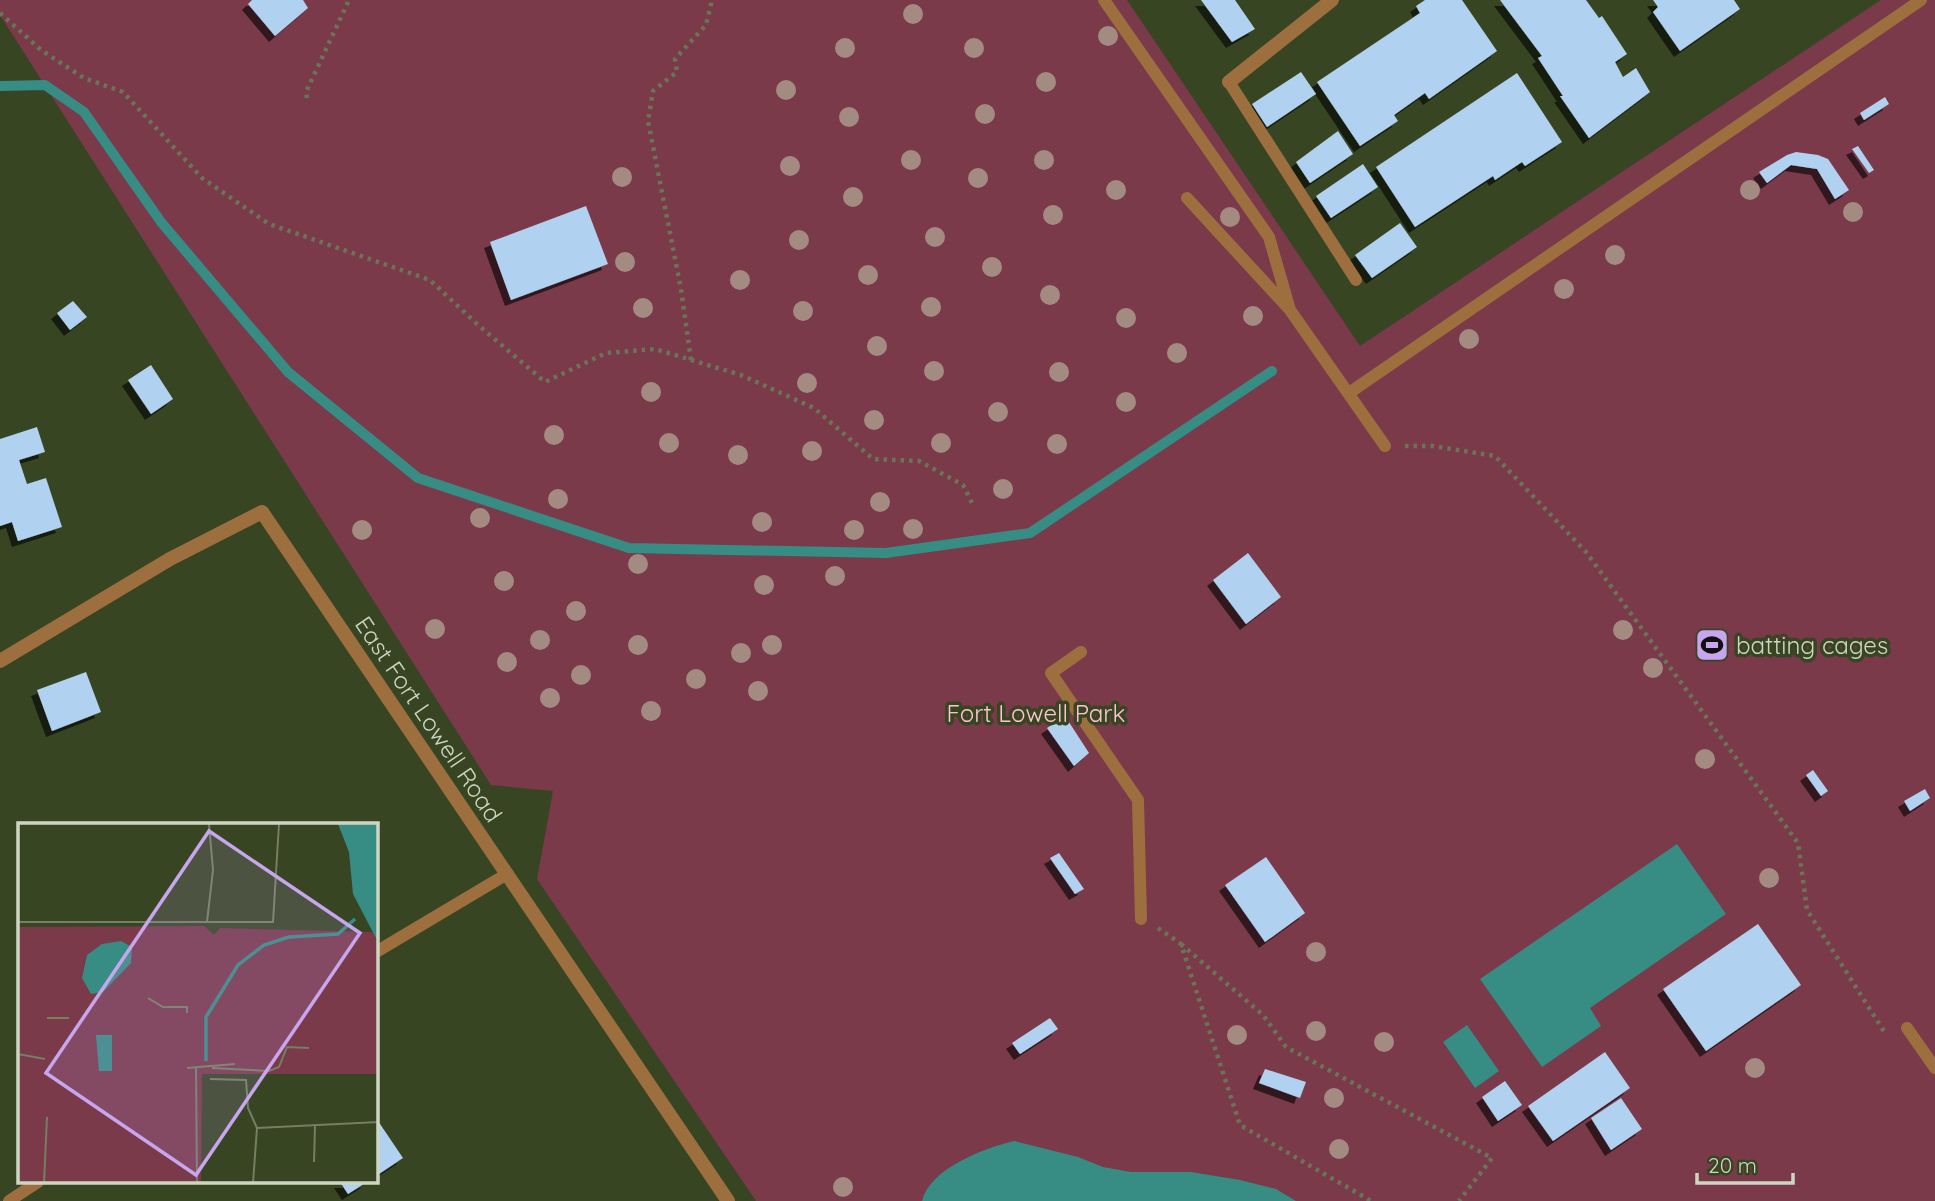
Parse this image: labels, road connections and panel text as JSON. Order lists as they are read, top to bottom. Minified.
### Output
{"streets":{"street":["East Fort Lowell Road"]},"parks":["Fort Lowell Park"],"places":{"sports":["batting cages"]},"scale_bar":"20 m"}
